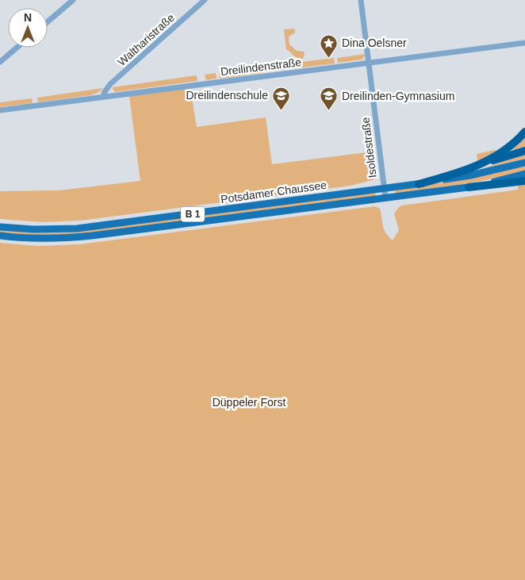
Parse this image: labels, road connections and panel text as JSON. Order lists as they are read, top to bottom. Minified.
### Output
{"streets":{"main road":["Potsdamer Chaussee","B 1"],"street":["Waltharistraße","Dreilindenstraße","Isoldestraße"]},"crossings":[["Waltharistraße","Dreilindenstraße"],["Dreilindenstraße","Isoldestraße"],["Isoldestraße","Potsdamer Chaussee"]],"parks":["Düppeler Forst"],"places":{"place":["Dina Oelsner"],"school or university":["Dreilindenschule","Dreilinden-Gymnasium"]},"north":"top"}
